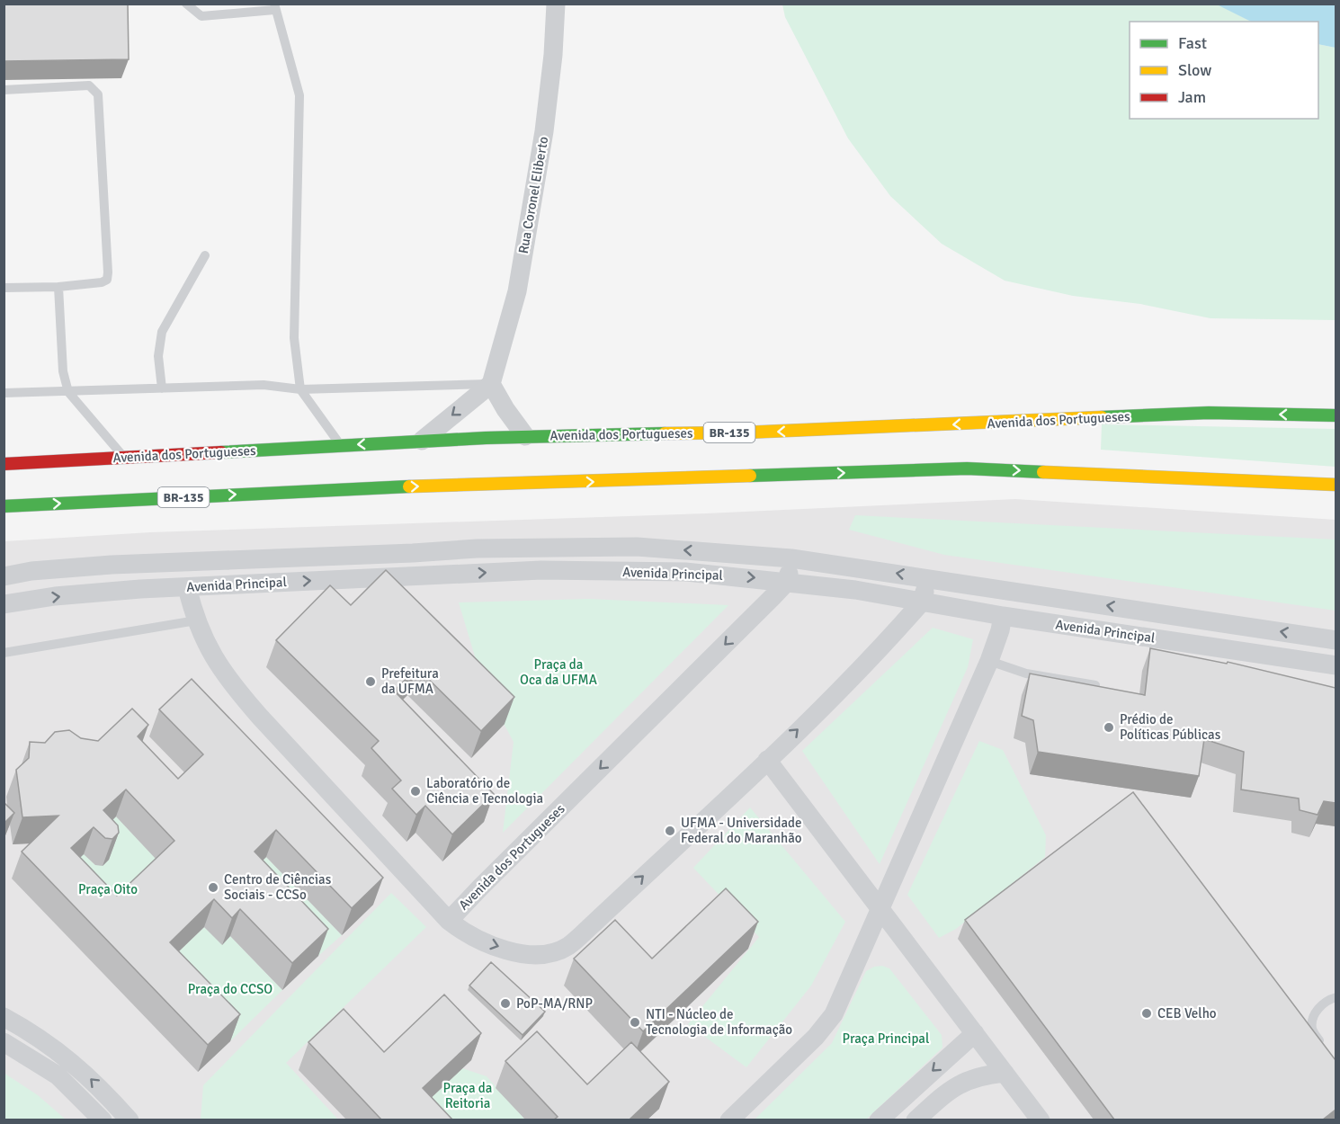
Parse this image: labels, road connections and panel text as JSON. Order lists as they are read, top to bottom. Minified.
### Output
{"streets":{"highway":["Avenida dos Portugueses","BR-135"],"street":["Rua Coronel Eliberto","Avenida Principal"]},"crossings":[["Avenida dos Portugueses","Avenida Principal"]],"parks":["Praça da Oca da UFMA","Praça Oito","Praça do CCSO","Praça Principal","Praça da Reitoria"],"places":["Prefeitura da UFMA","Prédio de Políticas Públicas","Laboratório de Ciência e Tecnologia","UFMA - Universidade Federal do Maranhão","Centro de Ciências Sociais - CCSo","PoP-MA/RNP","CEB Velho","NTI - Núcleo de Tecnologia de Informação"],"legend":["Fast","Slow","Jam"]}
